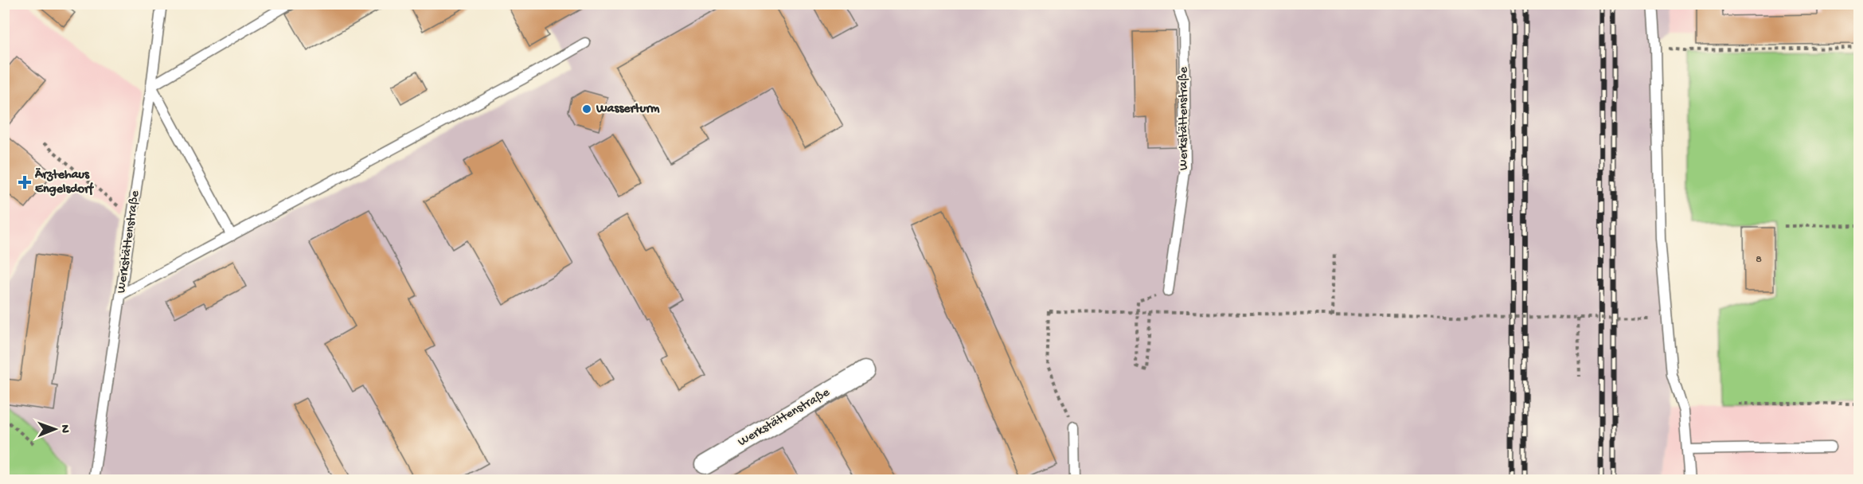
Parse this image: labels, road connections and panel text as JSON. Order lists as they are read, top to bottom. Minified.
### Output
{"streets":{"street":["Werkstättenstraße"]},"places":{"other":["Wasserturm"],"health":["Ärztehaus Engelsdorf"]},"house_numbers":["8"],"north":"right"}
